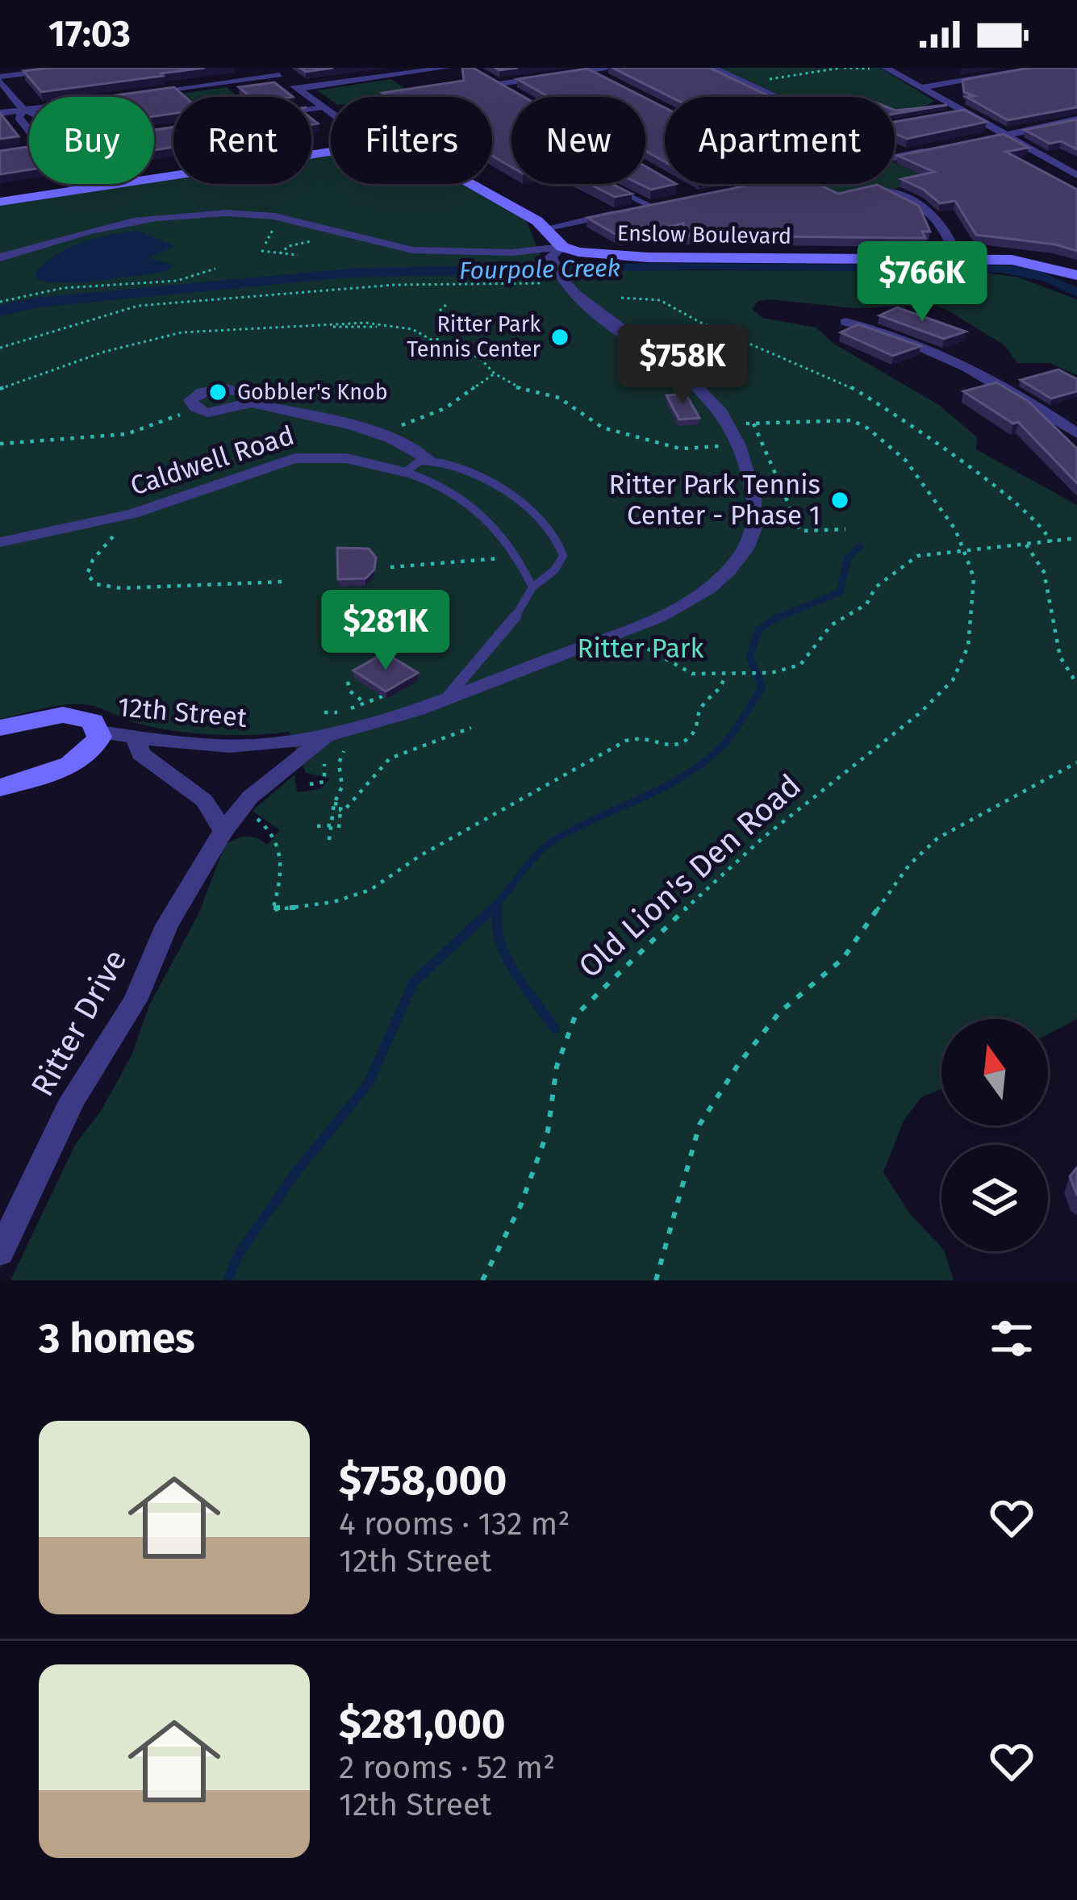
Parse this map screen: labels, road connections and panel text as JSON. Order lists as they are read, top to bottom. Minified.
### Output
{"streets":{"street":["Enslow Boulevard","Caldwell Road","12th Street","Ritter Drive"],"path":["Old Lion's Den Road"]},"crossings":[["Enslow Boulevard","12th Street"],["12th Street","Ritter Drive"]],"water":["Fourpole Creek"],"parks":["Ritter Park"],"places":["Ritter Park Tennis Center","Gobbler's Knob","Ritter Park Tennis Center - Phase 1"],"north":"top","page":{"status":"17:03","chip":["Buy","Rent","Filters","New","Apartment"],"price":["$766K","$758K","$281K"],"heading":"3 homes","list":[{"name":"$758,000","note":"4 rooms · 132 m² · 12th Street"},{"name":"$281,000","note":"2 rooms · 52 m² · 12th Street"}]}}
